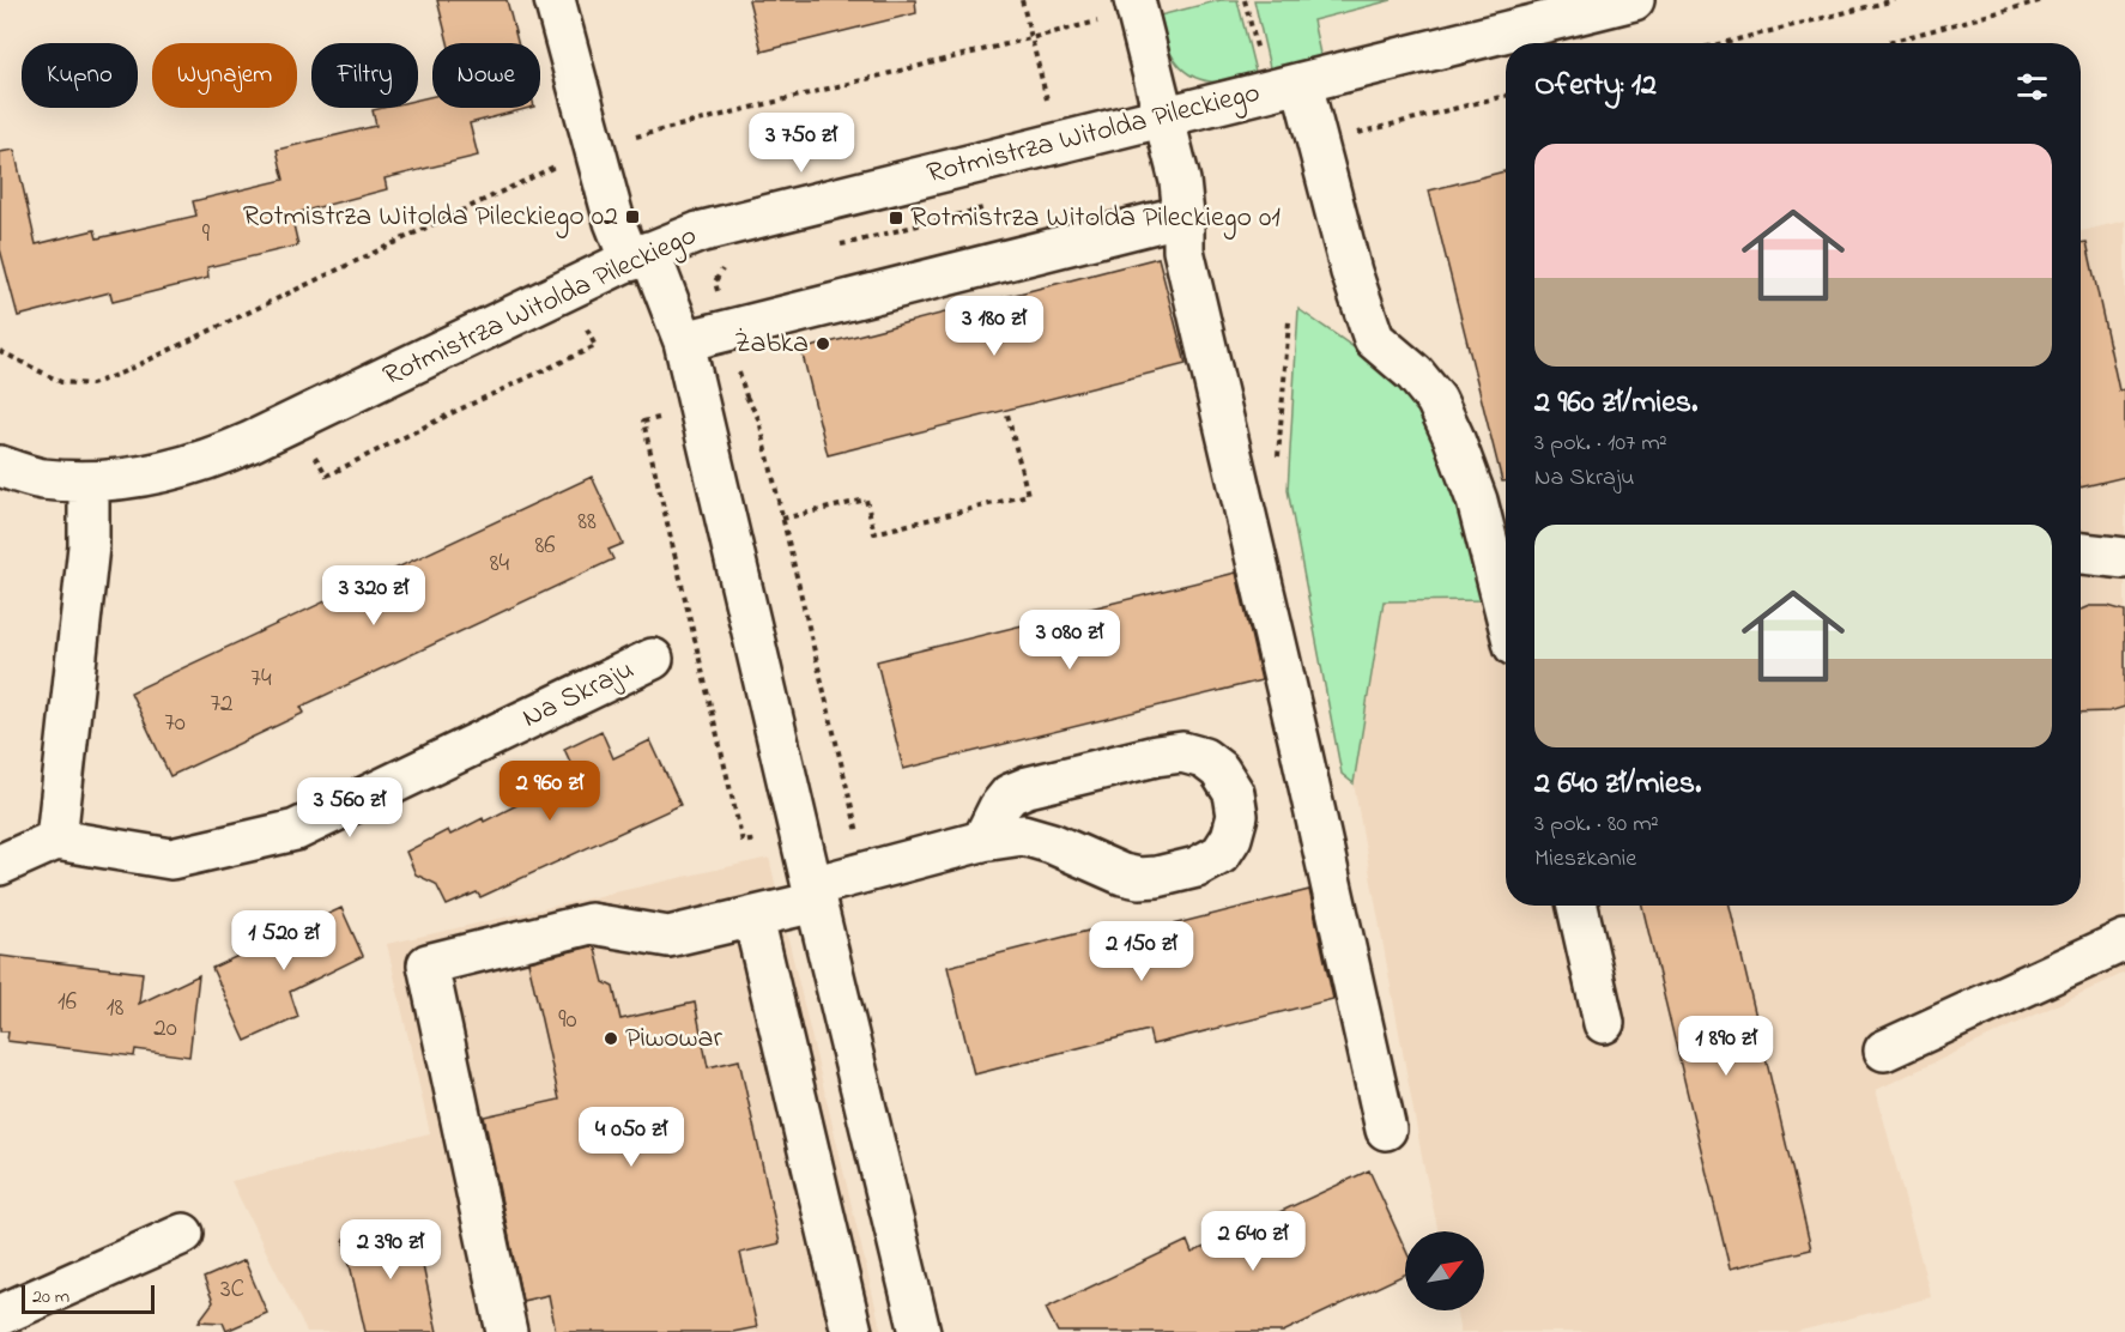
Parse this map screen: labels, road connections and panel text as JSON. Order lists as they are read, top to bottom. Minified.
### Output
{"streets":{"street":["Rotmistrza Witolda Pileckiego","Na Skraju"]},"places":{"transit":["Rotmistrza Witolda Pileckiego 02","Rotmistrza Witolda Pileckiego 01"],"other":["Żabka","Piwowar"]},"house_numbers":["9","88","86","84","74","72","70","16","18","90","20","3C"],"scale_bar":"20 m","north":"top right","page":{"chip":["Kupno","Wynajem","Filtry","Nowe"],"heading":"Oferty: 12","price":["3 750 zł","3 180 zł","3 320 zł","3 080 zł","2 960 zł","3 560 zł","1 520 zł","2 150 zł","1 890 zł","4 050 zł","2 640 zł","2 390 zł"],"list":[{"name":"2 960 zł/mies.","note":"3 pok. · 107 m² · Na Skraju"},{"name":"2 640 zł/mies.","note":"3 pok. · 80 m² · Mieszkanie"}],"scale":"20 m"}}
